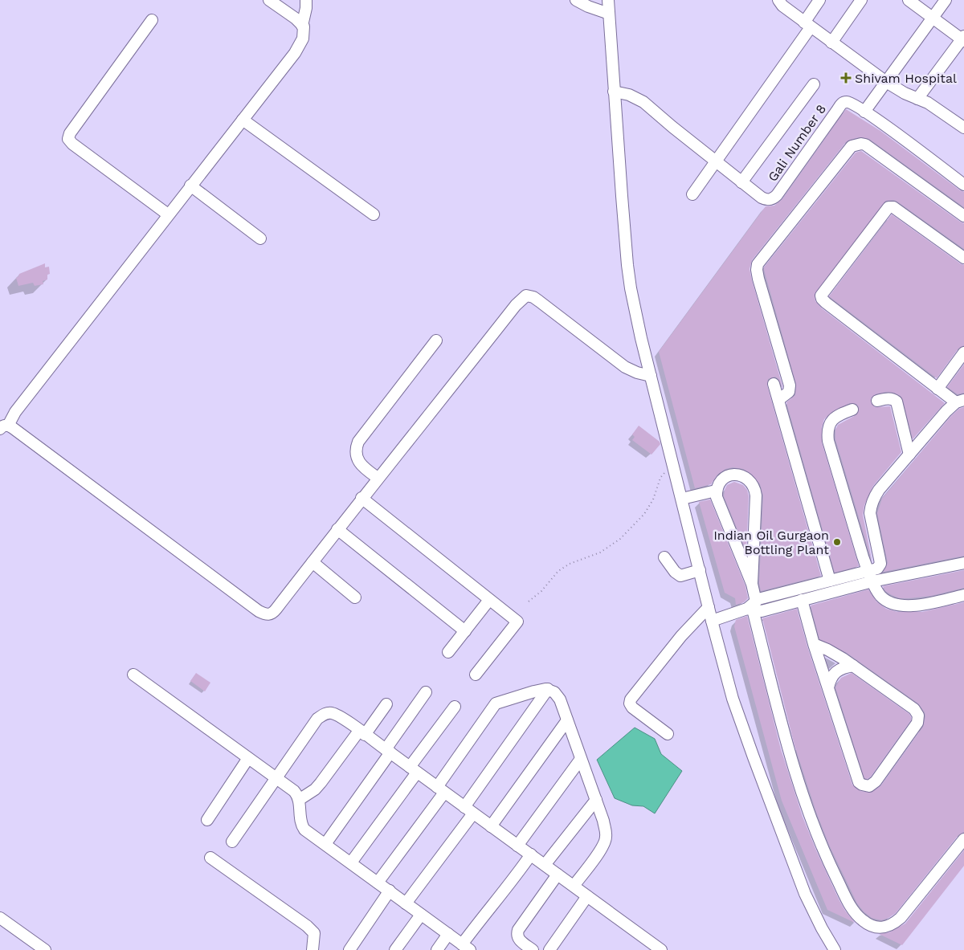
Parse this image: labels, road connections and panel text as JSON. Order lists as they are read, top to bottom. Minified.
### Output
{"streets":{"street":["Gali Number 8"]},"places":{"health":["Shivam Hospital"],"other":["Indian Oil Gurgaon Bottling Plant"]}}
